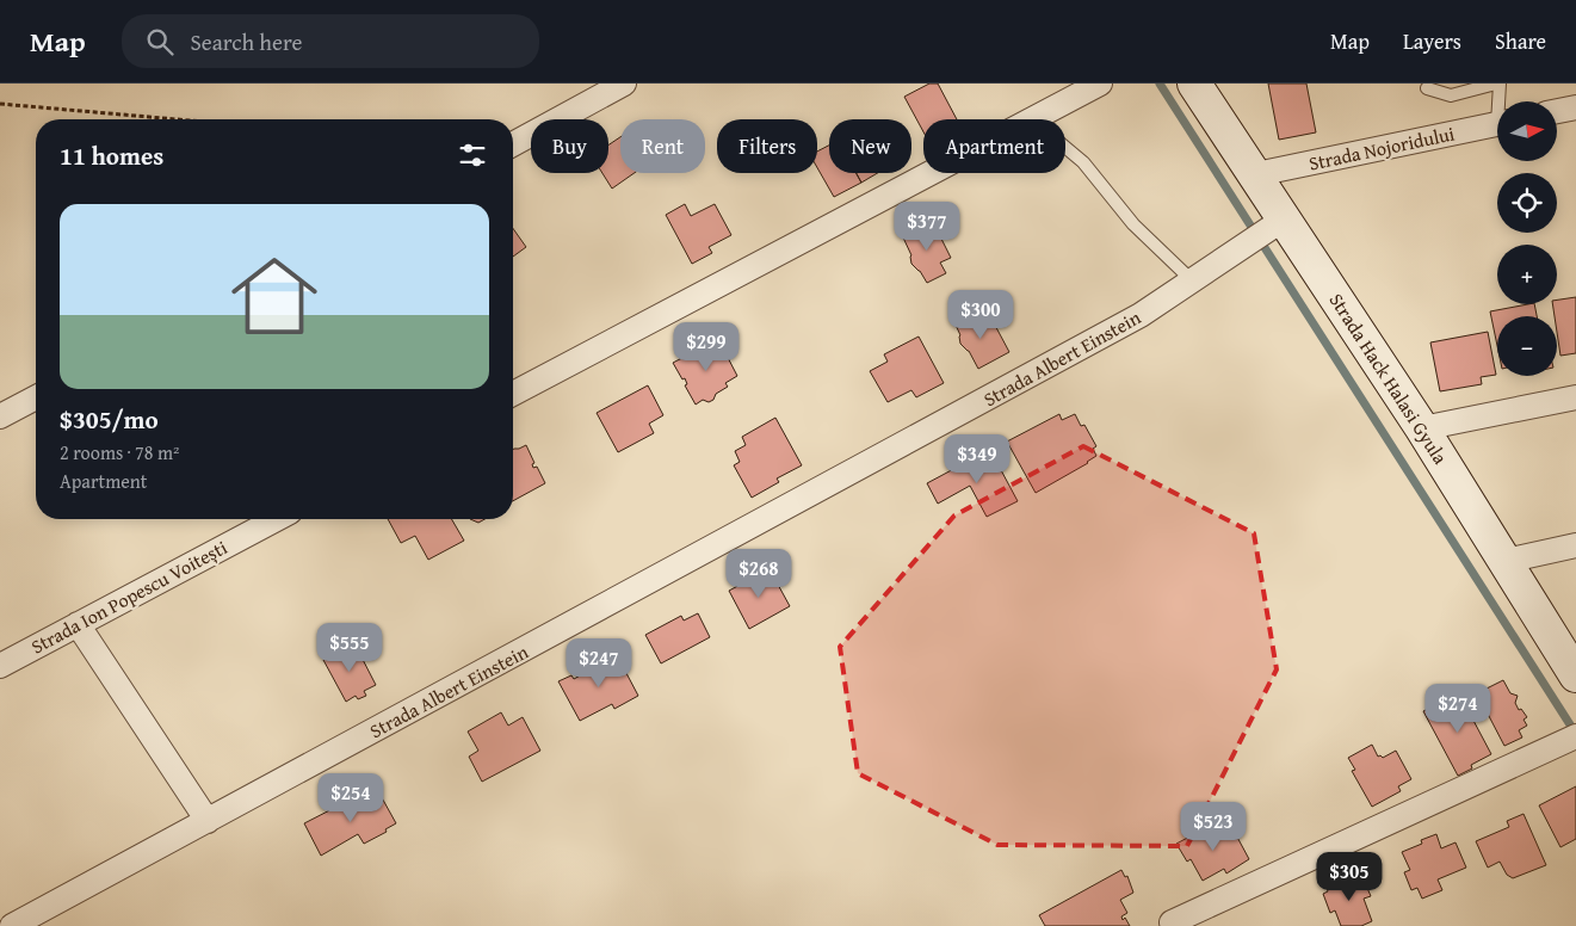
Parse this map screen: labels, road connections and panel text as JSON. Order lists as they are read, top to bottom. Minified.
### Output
{"streets":{"street":["Strada Nojoridului","Strada Albert Einstein","Strada Hack Halasi Gyula","Strada Ion Popescu Voitești"]},"crossings":[["Strada Nojoridului","Strada Hack Halasi Gyula"],["Strada Albert Einstein","Strada Hack Halasi Gyula"]],"north":"right","page":{"header":"Map","search":"Search here","nav":["Map","Layers","Share"],"map_buttons":["+","−"],"chip":["Buy","Rent","Filters","New","Apartment"],"heading":"11 homes","list":[{"name":"$305/mo","note":"2 rooms · 78 m² · Apartment"}],"price":["$377","$300","$299","$349","$268","$555","$247","$274","$254","$523","$305"]}}
